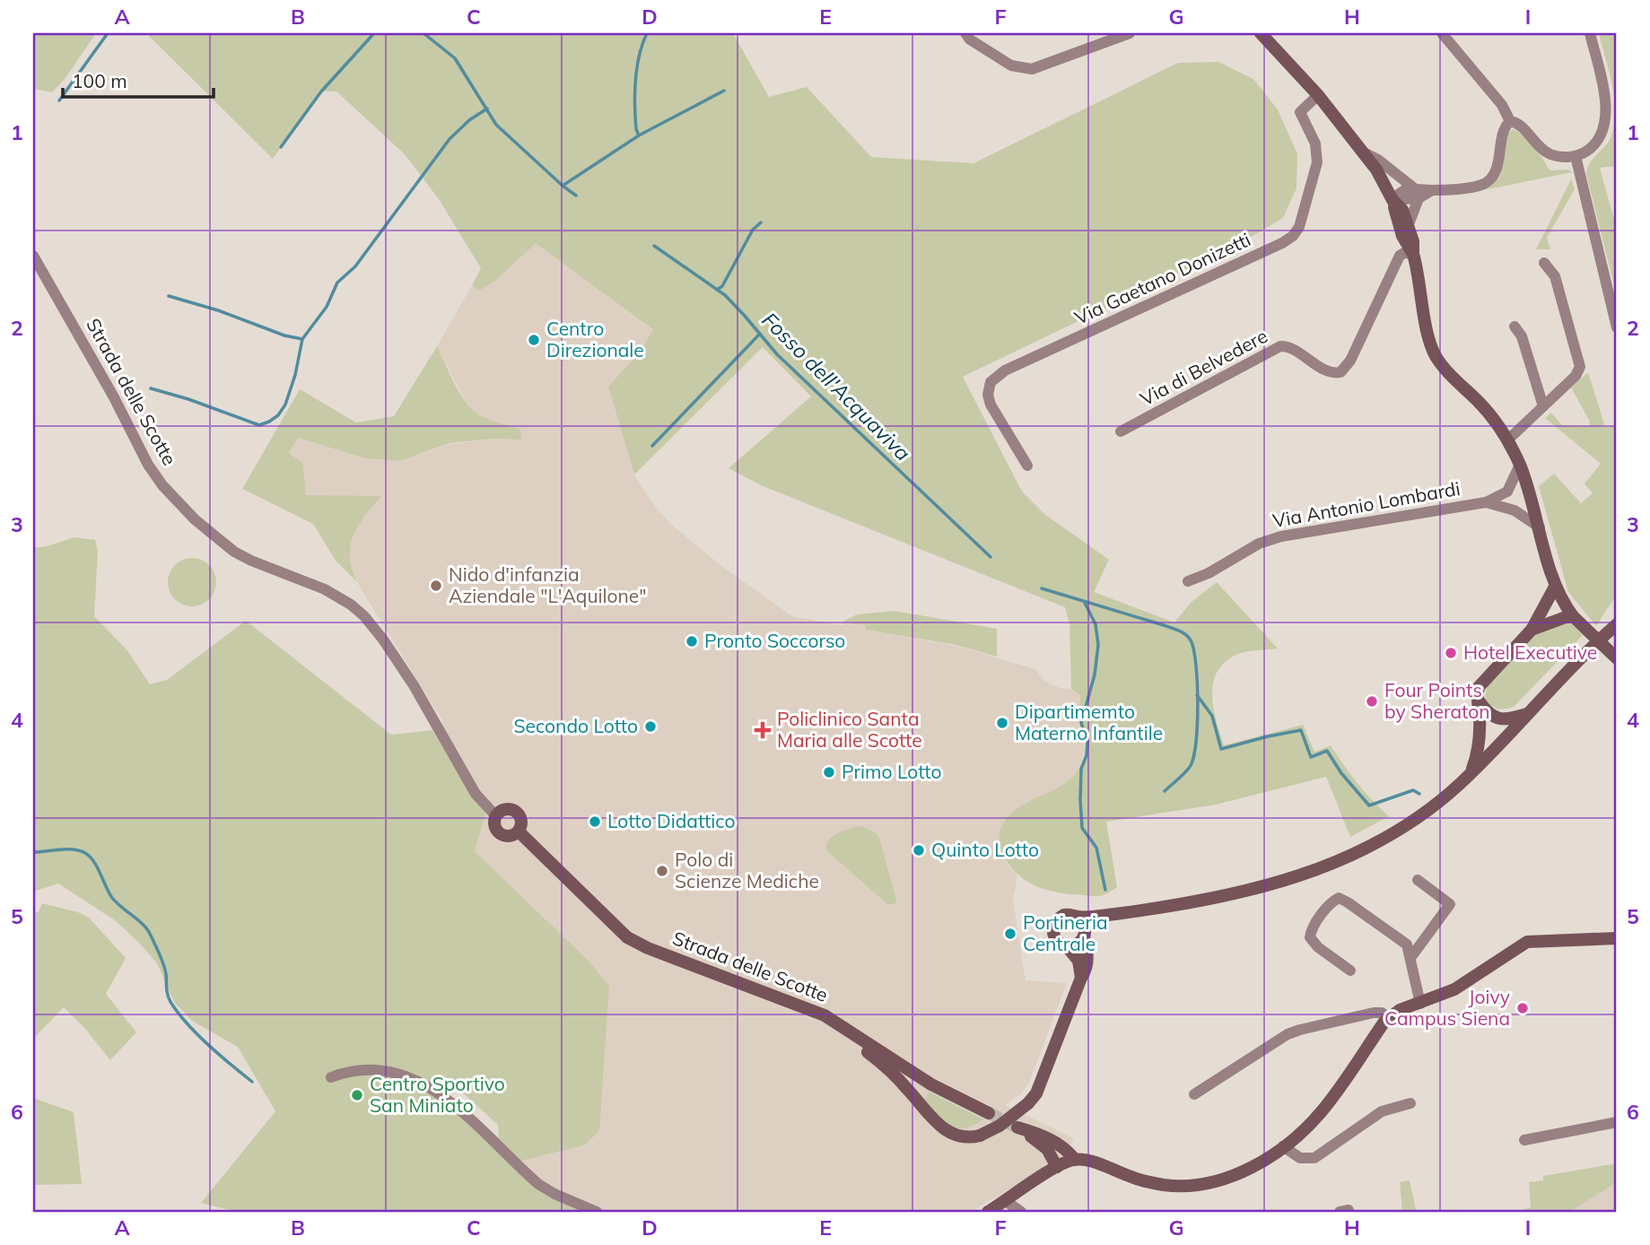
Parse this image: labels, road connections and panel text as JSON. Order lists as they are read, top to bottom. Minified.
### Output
{"streets":{"street":["Via Gaetano Donizetti","Via di Belvedere","Strada delle Scotte","Via Antonio Lombardi"]},"water":["Fosso dell'Acquaviva"],"places":{"other":["Centro Direzionale","Nido d'infanzia Aziendale \"L'Aquilone\"","Pronto Soccorso","Hotel Executive","Four Points by Sheraton","Dipartimemto Materno Infantile","Secondo Lotto","Primo Lotto","Lotto Didattico","Quinto Lotto","Polo di Scienze Mediche","Portineria Centrale","Joivy Campus Siena","Centro Sportivo San Miniato"],"health":["Policlinico Santa Maria alle Scotte"]},"scale_bar":"100 m","grid":{"columns":["A","B","C","D","E","F","G","H","I"],"rows":["1","2","3","4","5","6"]}}
